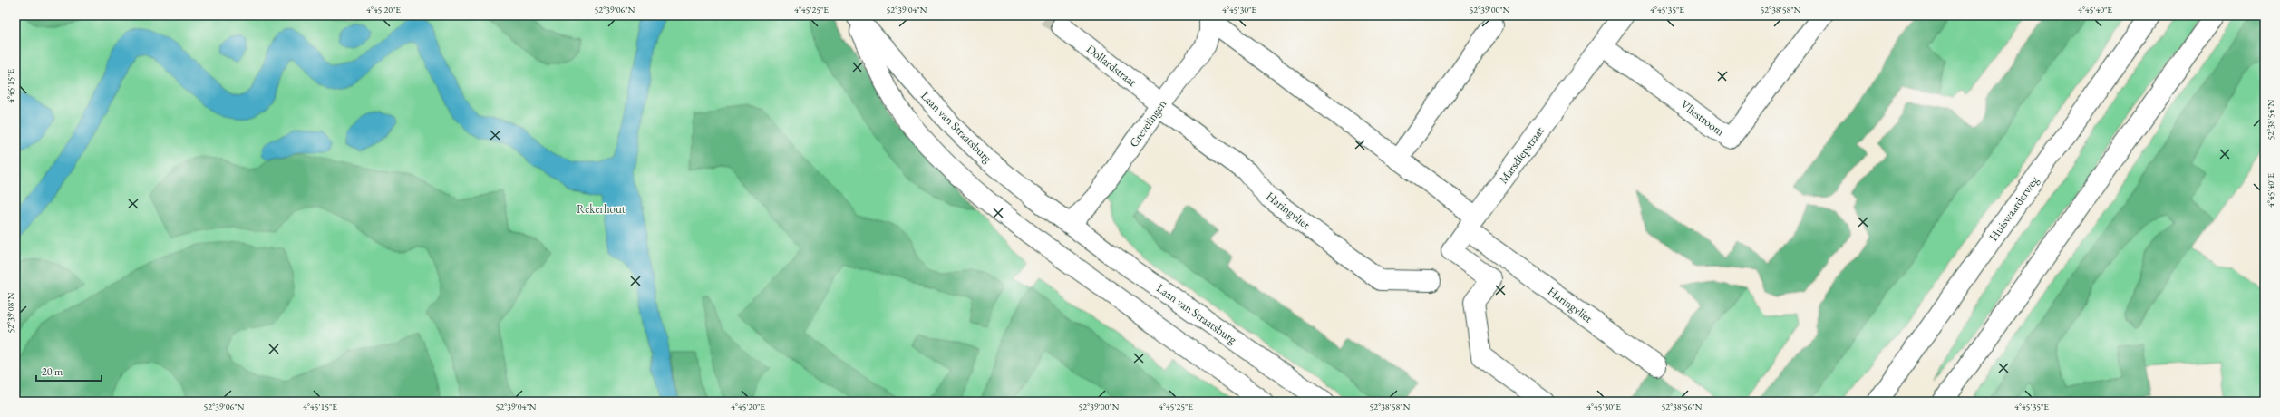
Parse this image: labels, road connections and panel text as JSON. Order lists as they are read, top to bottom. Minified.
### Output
{"streets":{"main road":["Dollardstraat","Vliestroom","Grevelingen","Laan van Straatsburg","Marsdiepstraat","Huiswaarderweg","Haringvliet"]},"crossings":[["Dollardstraat","Grevelingen"],["Dollardstraat","Haringvliet"],["Vliestroom","Marsdiepstraat"],["Grevelingen","Laan van Straatsburg"],["Grevelingen","Haringvliet"],["Marsdiepstraat","Haringvliet"]],"parks":["Rekerhout"],"scale_bar":"20 m","coordinates":["4°45'20\"E","52°39'06\"N","4°45'25\"E","52°39'04\"N","4°45'30\"E","52°39'00\"N","4°45'35\"E","52°38'58\"N","4°45'40\"E","4°45'15\"E","52°38'54\"N","52°39'08\"N","52°38'56\"N"]}
